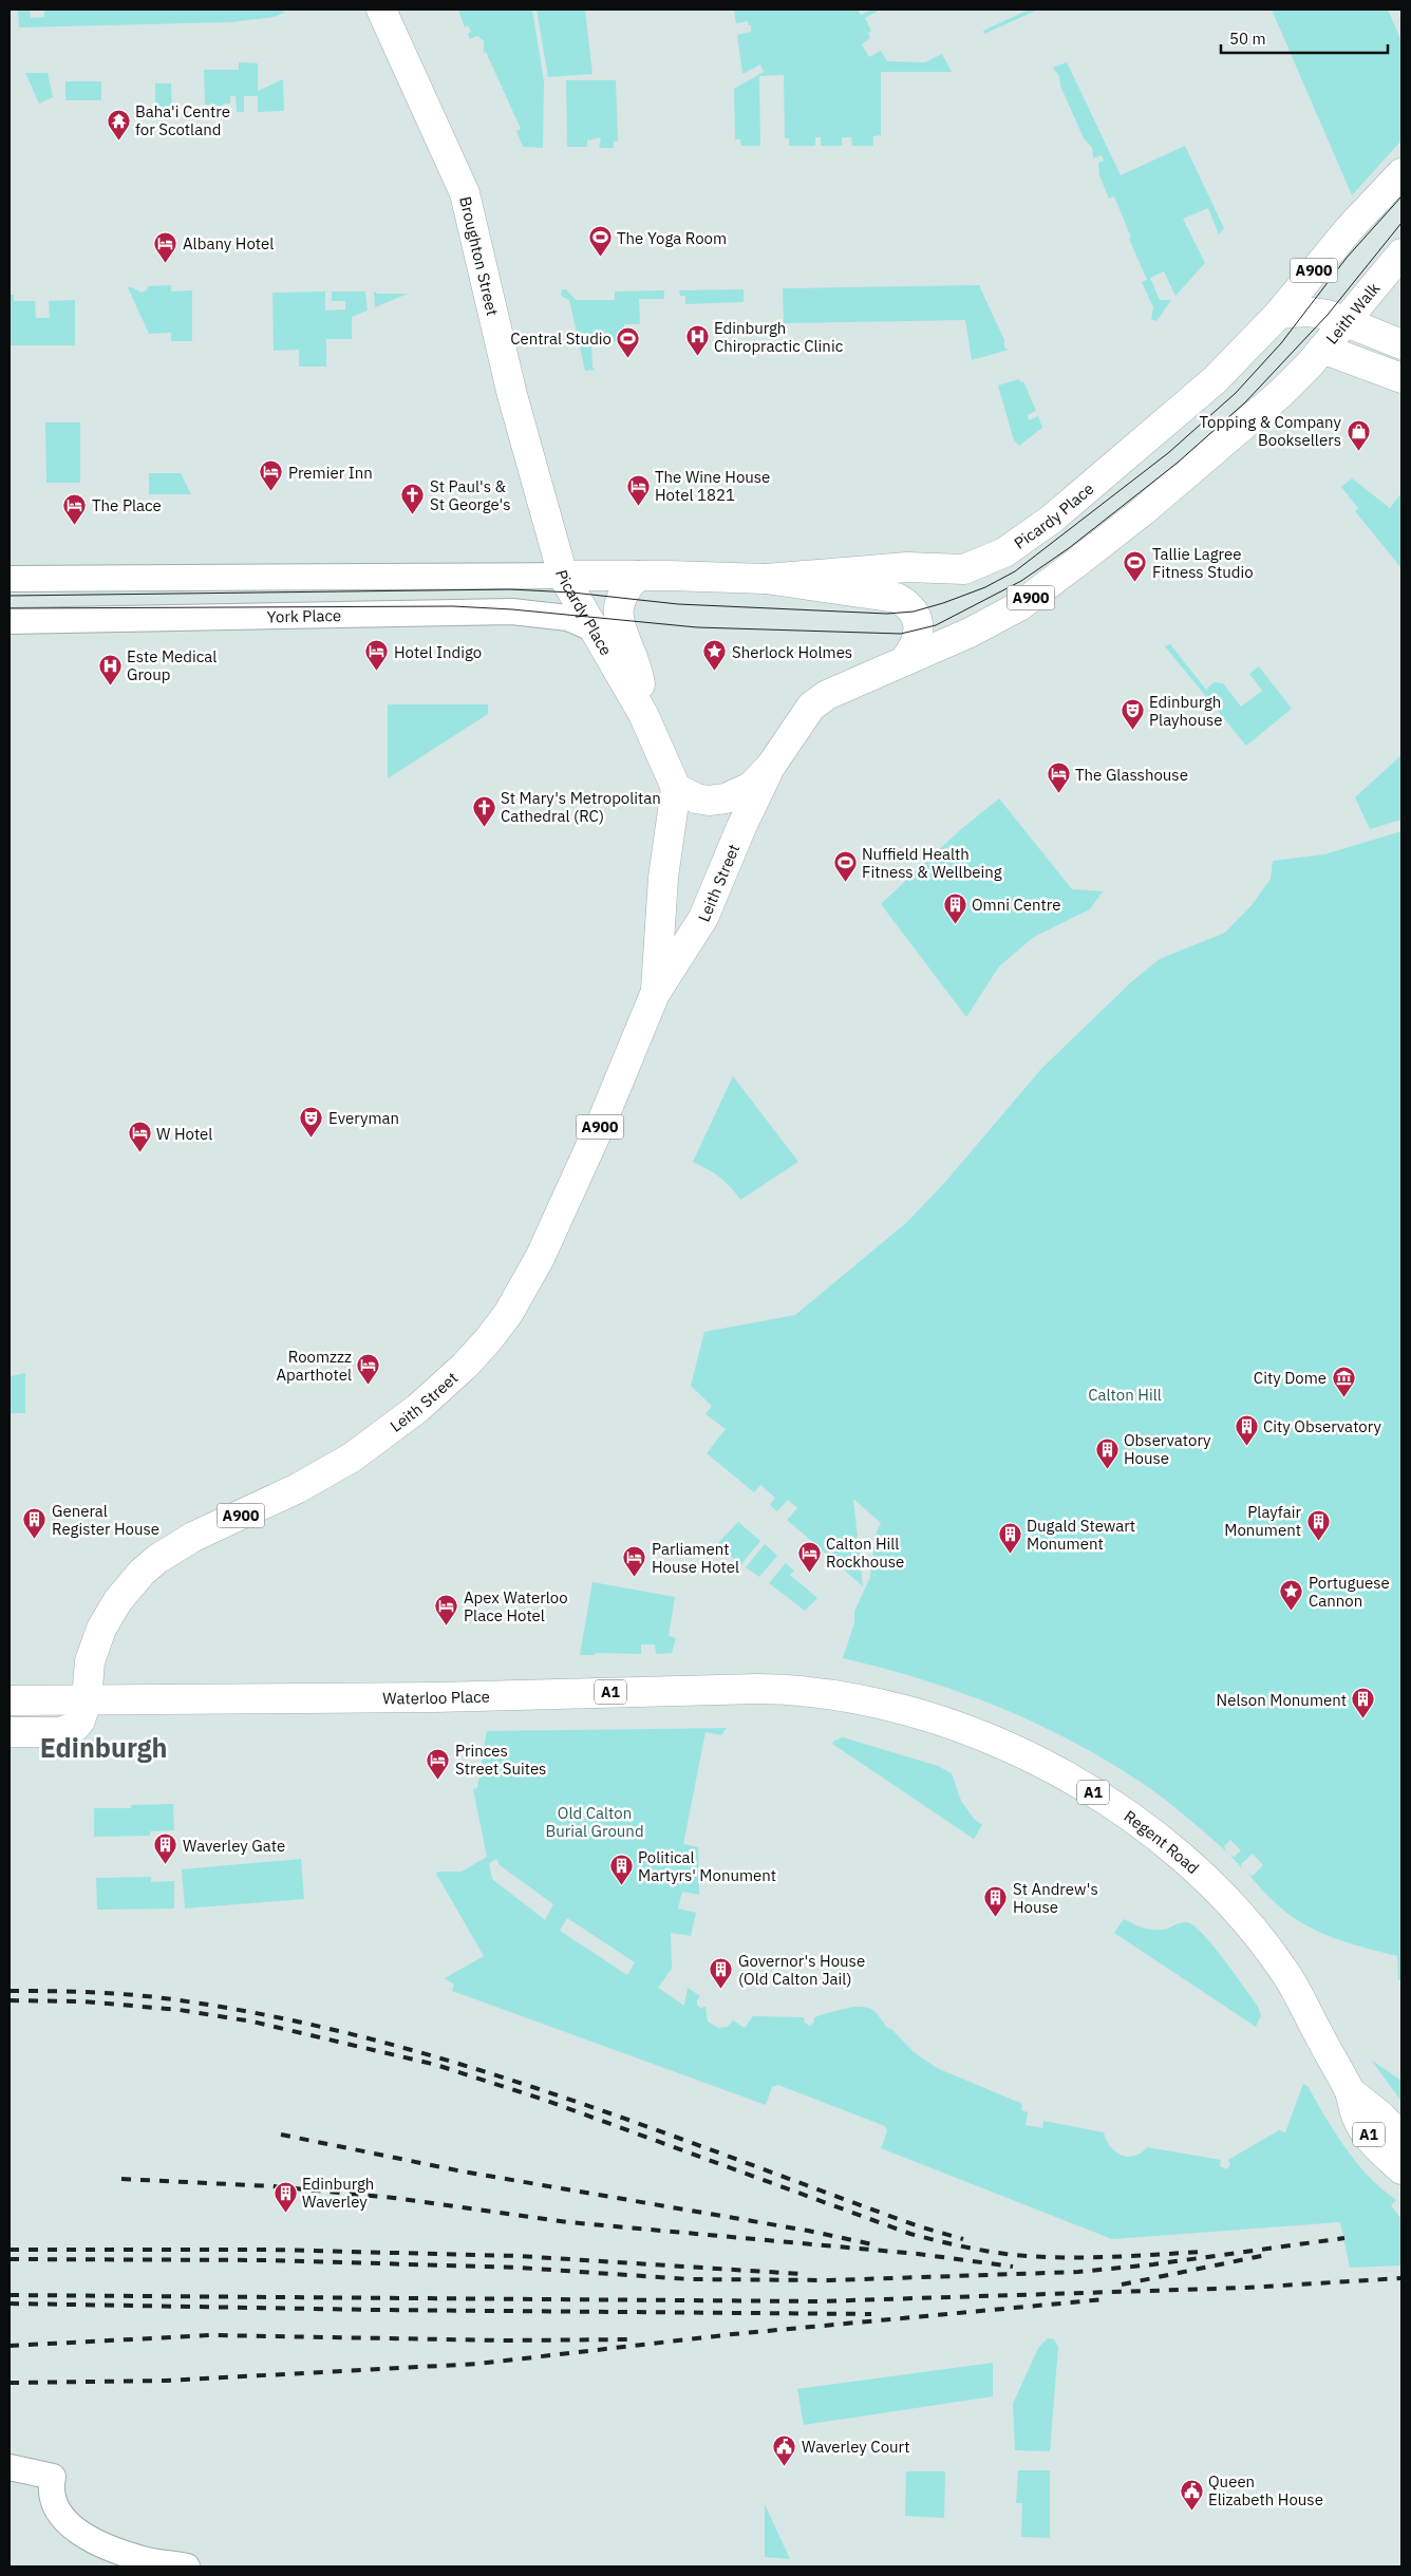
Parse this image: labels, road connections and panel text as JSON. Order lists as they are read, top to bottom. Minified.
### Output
{"streets":{"main road":["Broughton Street","A900","Leith Walk","Picardy Place","Leith Street","A1","Waterloo Place","Regent Road"],"street":["York Place"]},"crossings":[["Broughton Street","Picardy Place"],["A900","Leith Walk"],["A900","Picardy Place"],["A900","Leith Street"],["A900","Waterloo Place"],["Picardy Place","York Place"],["Picardy Place","Leith Street"],["Leith Street","Waterloo Place"],["Waterloo Place","Regent Road"]],"districts":["Edinburgh"],"parks":["Calton Hill","Old Calton Burial Ground"],"places":{"temple":["Baha'i Centre for Scotland"],"sports":["The Yoga Room","Central Studio","Tallie Lagree Fitness Studio","Nuffield Health Fitness & Wellbeing"],"hotel":["Albany Hotel","Premier Inn","The Wine House Hotel 1821","The Place","Hotel Indigo","The Glasshouse","W Hotel","Roomzzz Aparthotel","Calton Hill Rockhouse","Parliament House Hotel","Apex Waterloo Place Hotel","Princes Street Suites"],"hospital":["Edinburgh Chiropractic Clinic","Este Medical Group"],"shop":["Topping & Company Booksellers"],"church":["St Paul's & St George's","St Mary's Metropolitan Cathedral (RC)"],"place":["Sherlock Holmes","Portuguese Cannon"],"theatre":["Edinburgh Playhouse","Everyman"],"building":["Omni Centre","City Observatory","Observatory House","General Register House","Playfair Monument","Dugald Stewart Monument","Nelson Monument","Waverley Gate","Political Martyrs' Monument","St Andrew's House","Governor's House (Old Calton Jail)","Edinburgh Waverley"],"museum":["City Dome"],"public building":["Waverley Court","Queen Elizabeth House"]},"scale_bar":"50 m"}
